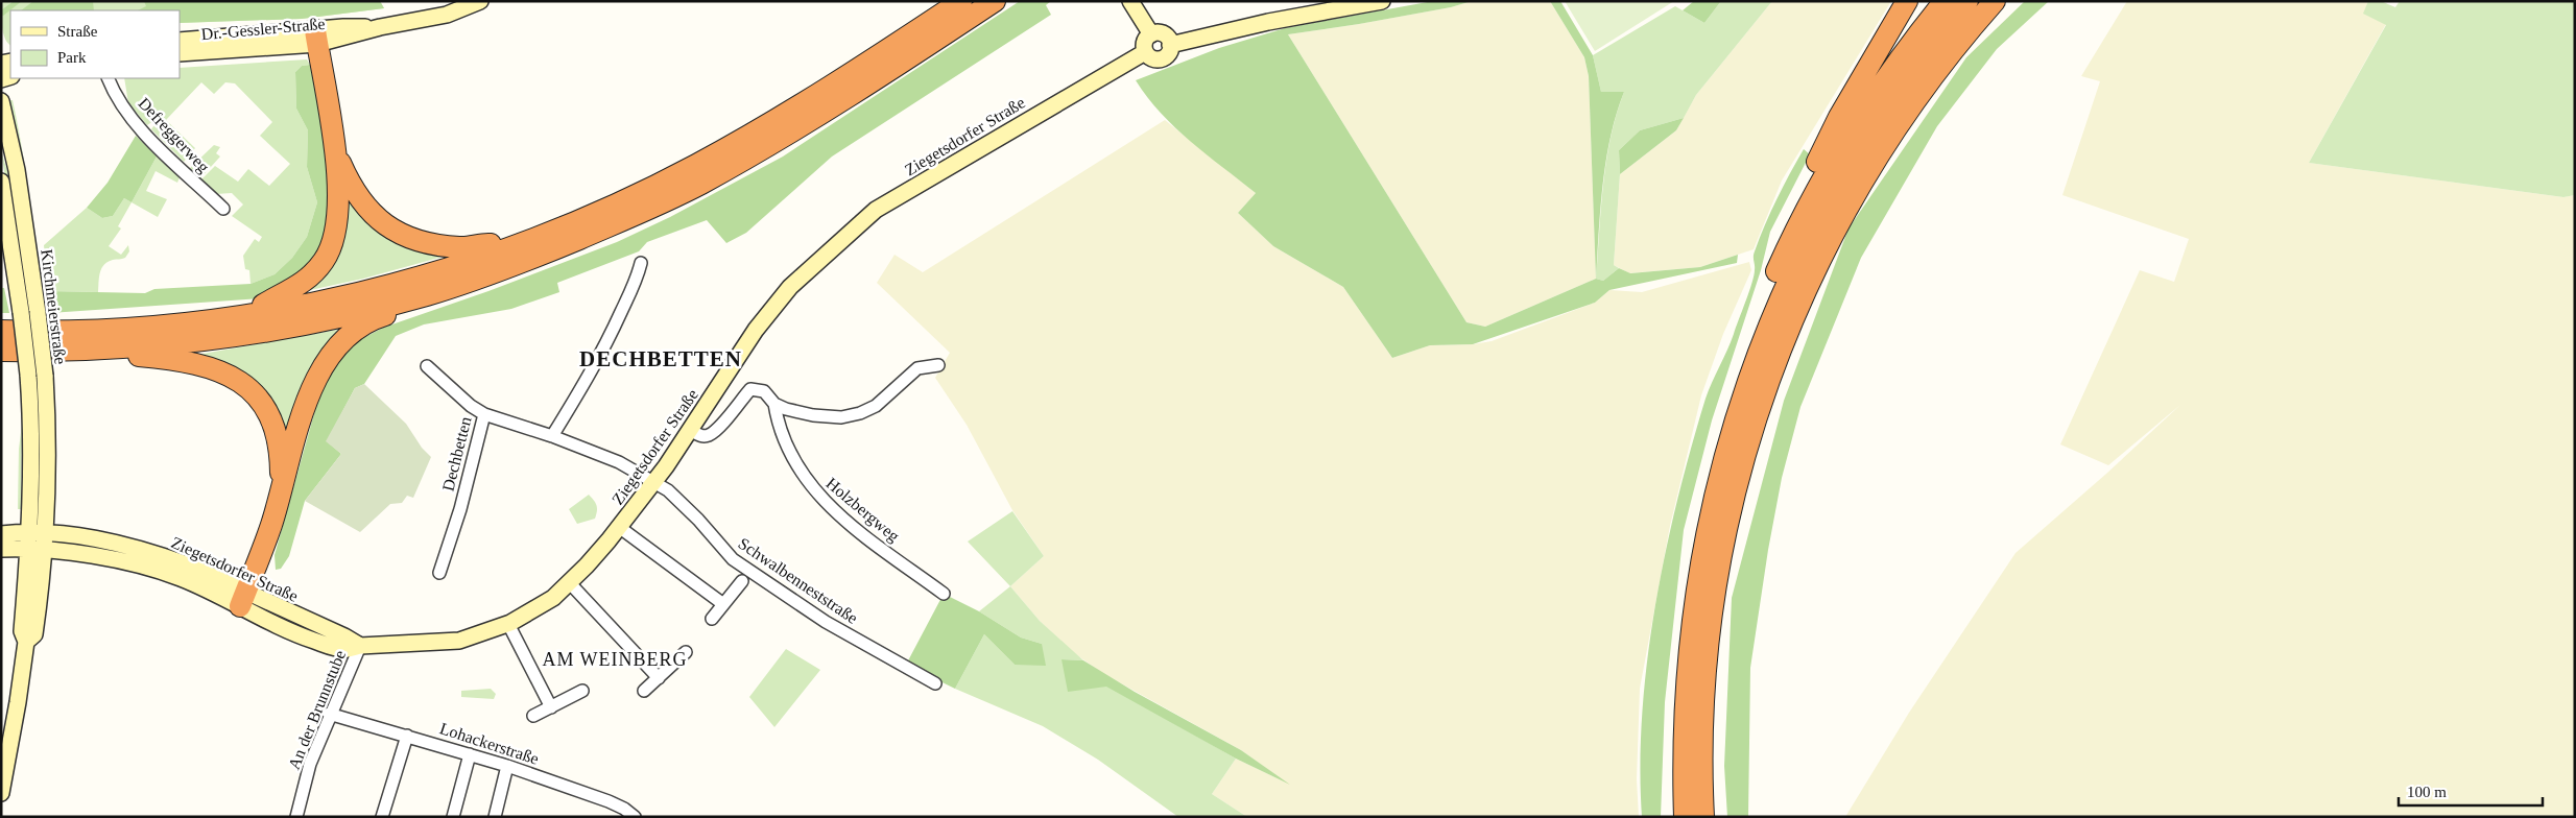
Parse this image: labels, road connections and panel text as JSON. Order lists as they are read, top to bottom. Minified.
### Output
{"streets":{"street":["Dr.-Gessler-Straße","Defreggerweg","Ziegetsdorfer Straße","Kirchmeierstraße","Dechbetten","Holzbergweg","Schwalbenneststraße","An der Brunnstube","Lohackerstraße"]},"crossings":[["Ziegetsdorfer Straße","Kirchmeierstraße"],["Ziegetsdorfer Straße","Schwalbenneststraße"],["Ziegetsdorfer Straße","An der Brunnstube"],["Dechbetten","Schwalbenneststraße"],["An der Brunnstube","Lohackerstraße"]],"districts":["DECHBETTEN","AM WEINBERG"],"legend":["Straße","Park"],"scale_bar":"100 m"}
